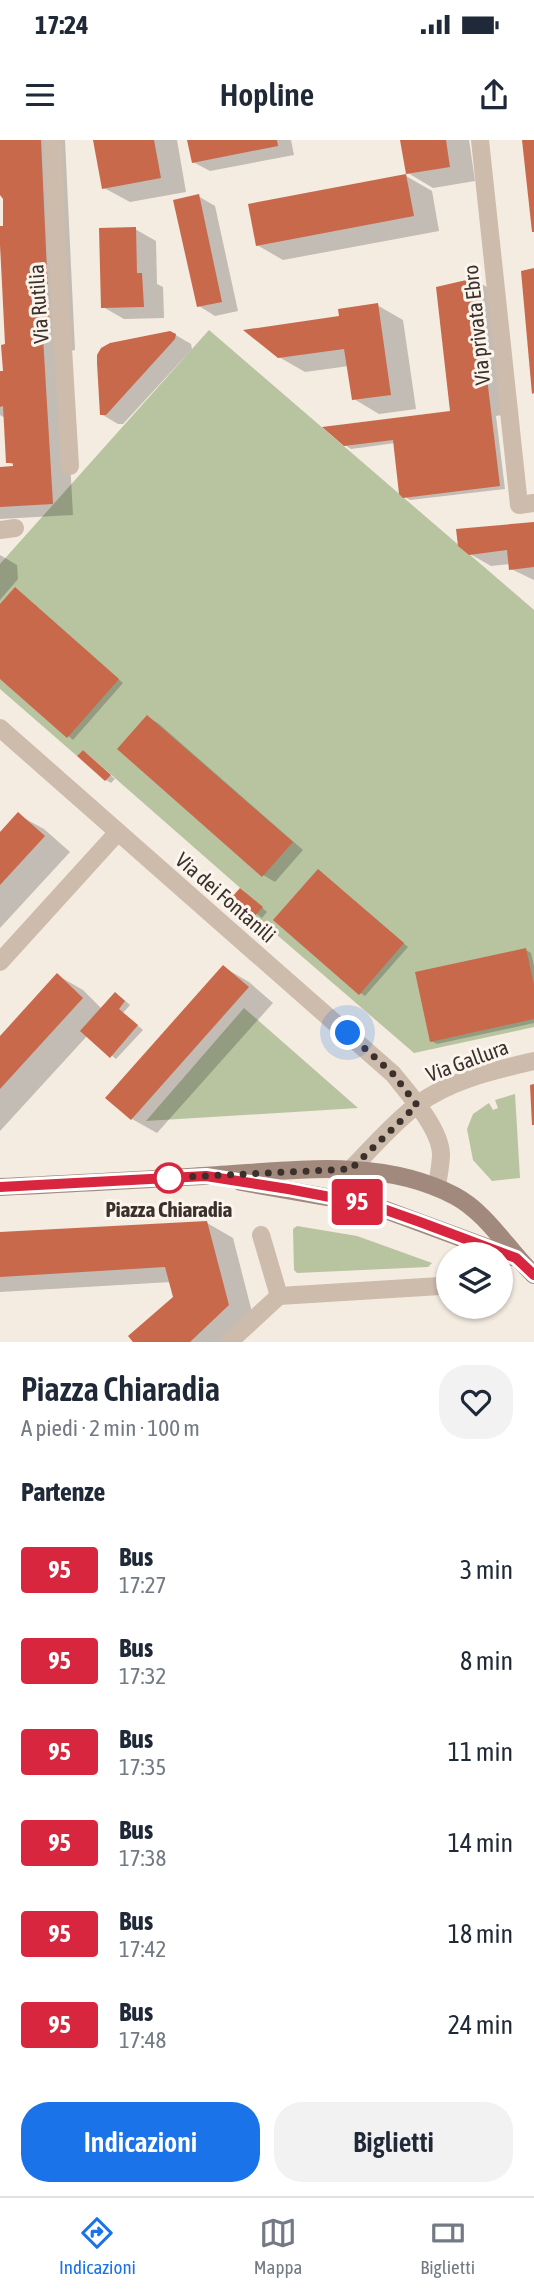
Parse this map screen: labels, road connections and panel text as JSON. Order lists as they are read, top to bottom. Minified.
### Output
{"streets":{"street":["Via Rutilia","Via privata Ebro","Via dei Fontanili","Via Gallura"]},"crossings":[["Via dei Fontanili","Via Gallura"]],"places":["Piazza Chiaradia"],"lines":["bus line 95"],"page":{"status":"17:24","header":"Hopline","on_map":"95","heading":[["Piazza Chiaradia","A piedi · 2 min · 100 m"],"Partenze"],"list":[{"mark":"95","name":"Bus","note":"17:27","value":"3 min"},{"mark":"95","name":"Bus","note":"17:32","value":"8 min"},{"mark":"95","name":"Bus","note":"17:35","value":"11 min"},{"mark":"95","name":"Bus","note":"17:38","value":"14 min"},{"mark":"95","name":"Bus","note":"17:42","value":"18 min"},{"mark":"95","name":"Bus","note":"17:48","value":"24 min"}],"buttons":["Indicazioni","Biglietti"],"tabs":["Indicazioni","Mappa","Biglietti"]}}
